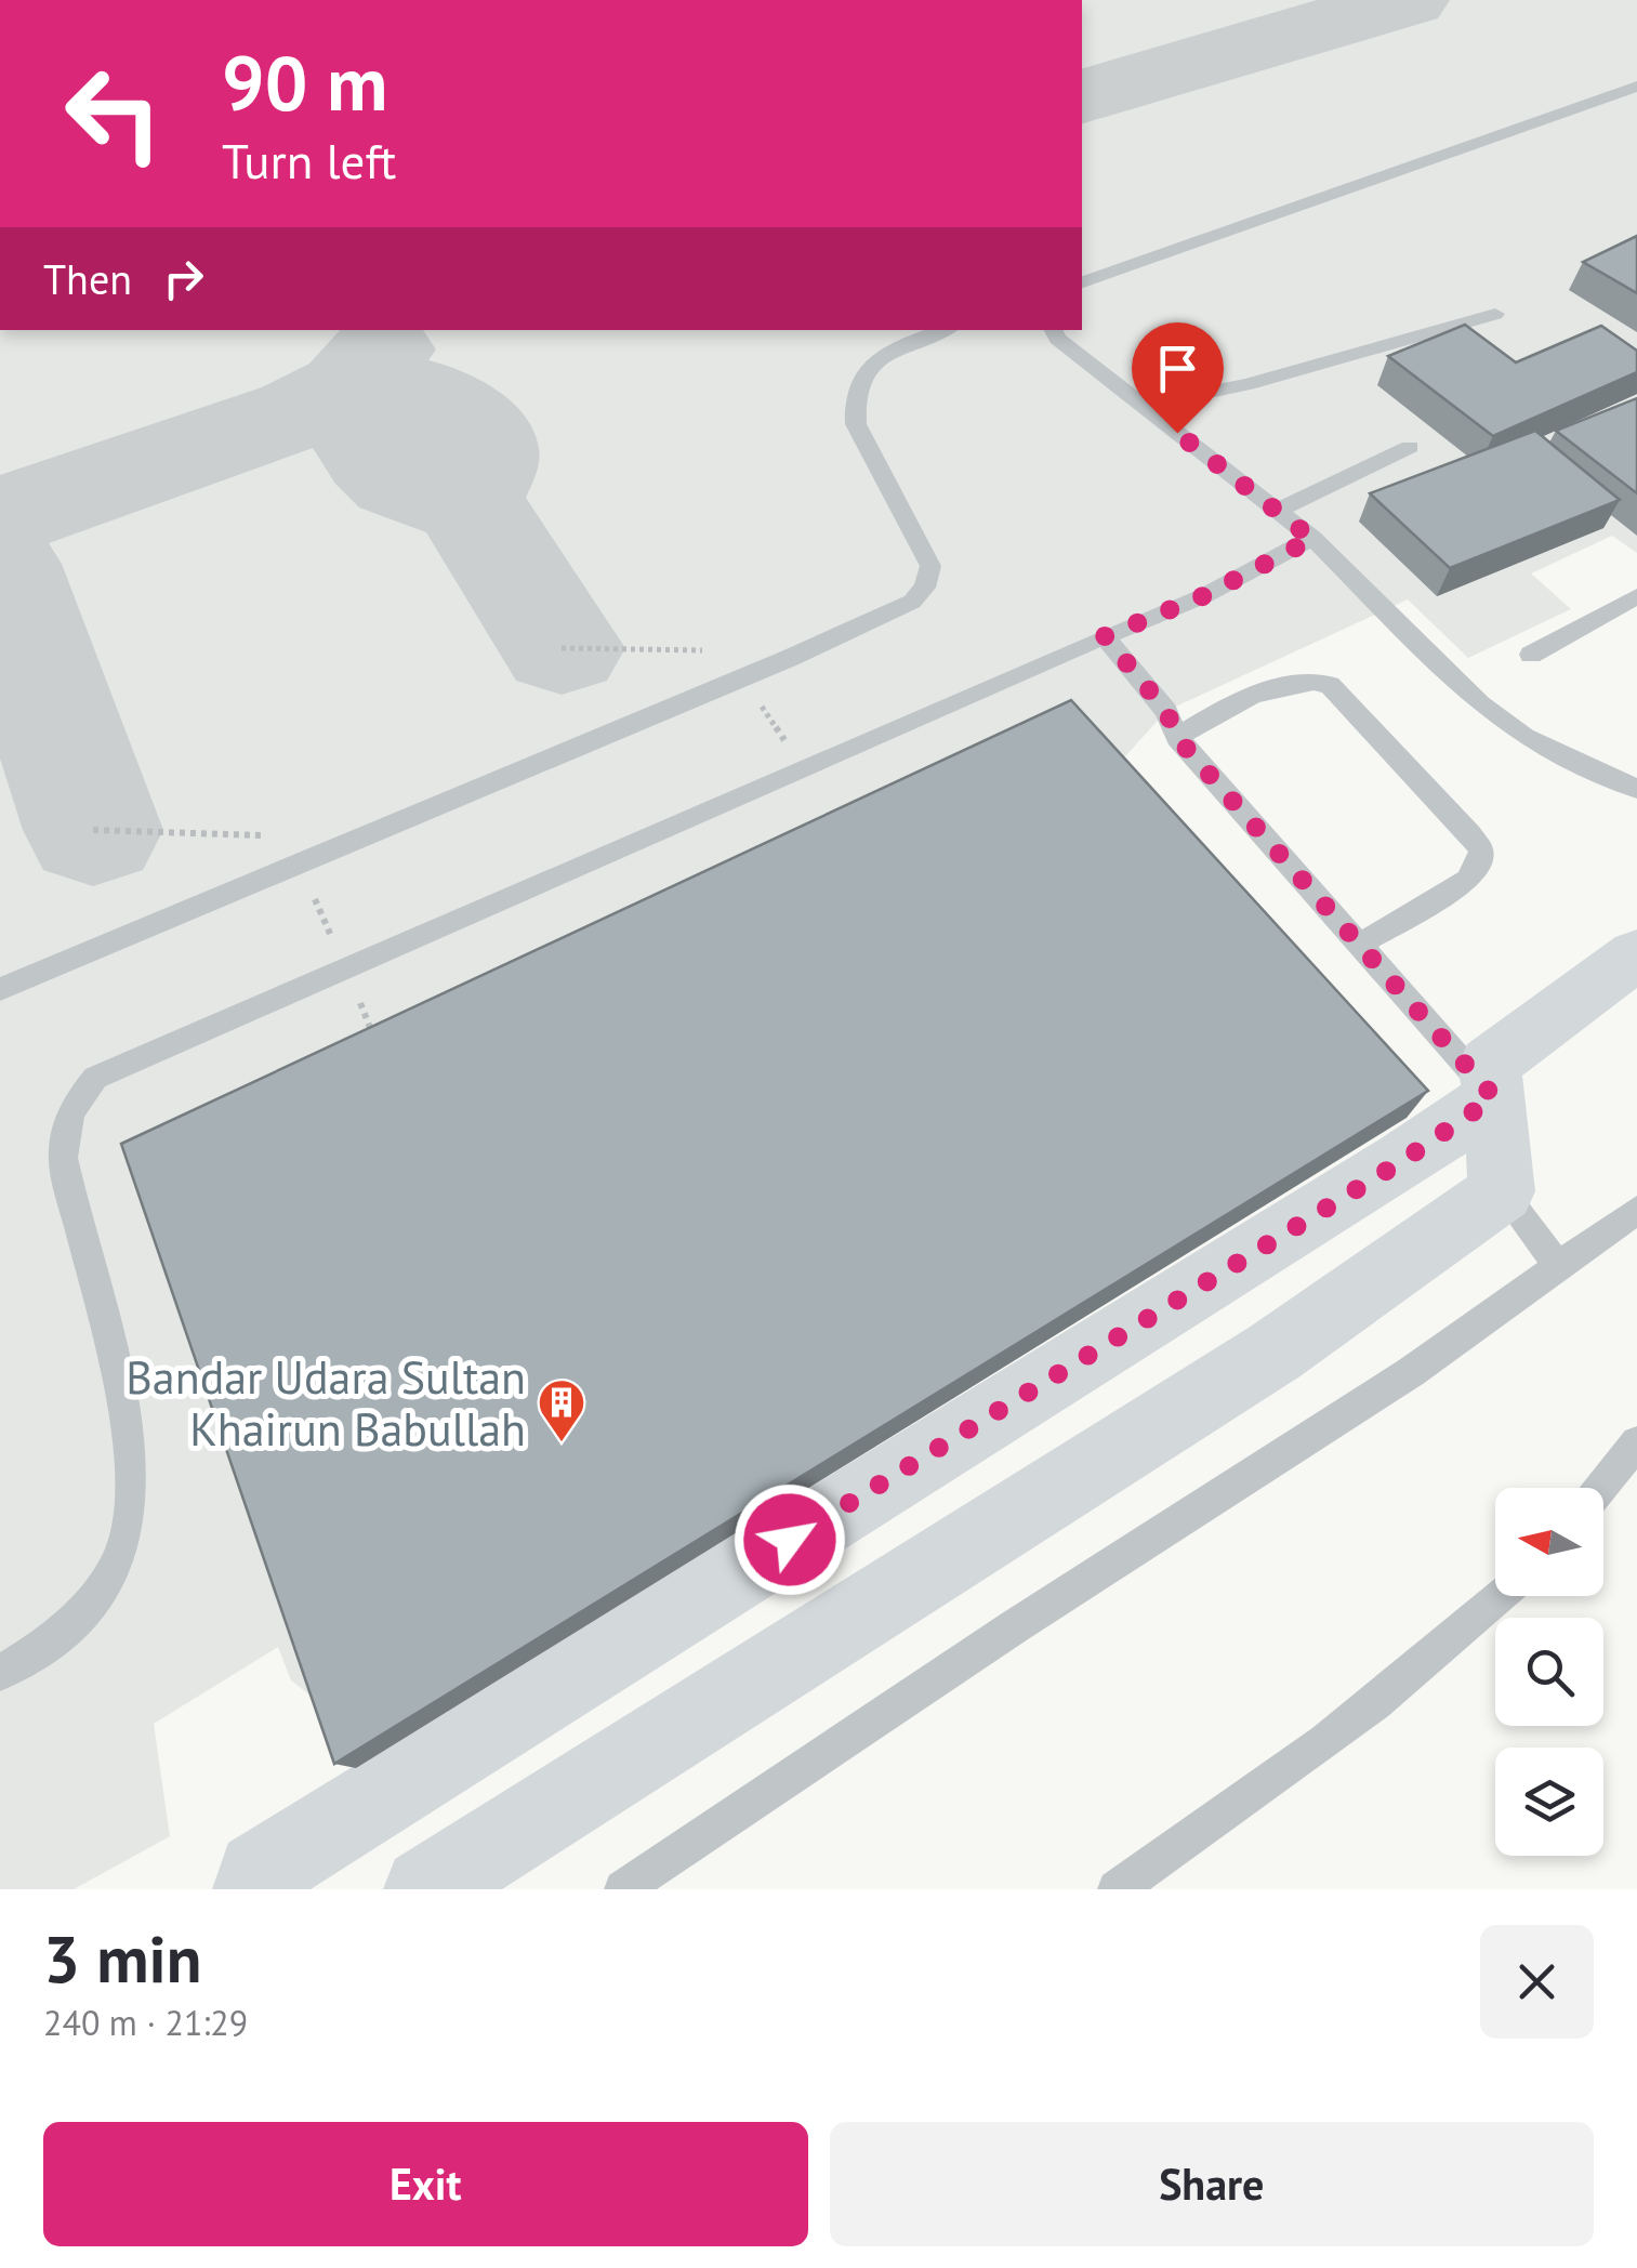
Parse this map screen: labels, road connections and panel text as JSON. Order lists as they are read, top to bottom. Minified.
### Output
{"places":{"building":["Bandar Udara Sultan Khairun Babullah"]},"north":"left","page":{"turn":["90 m","Turn left"],"then":"Then","heading":["3 min","240 m · 21:29"],"buttons":["Exit","Share"]}}
